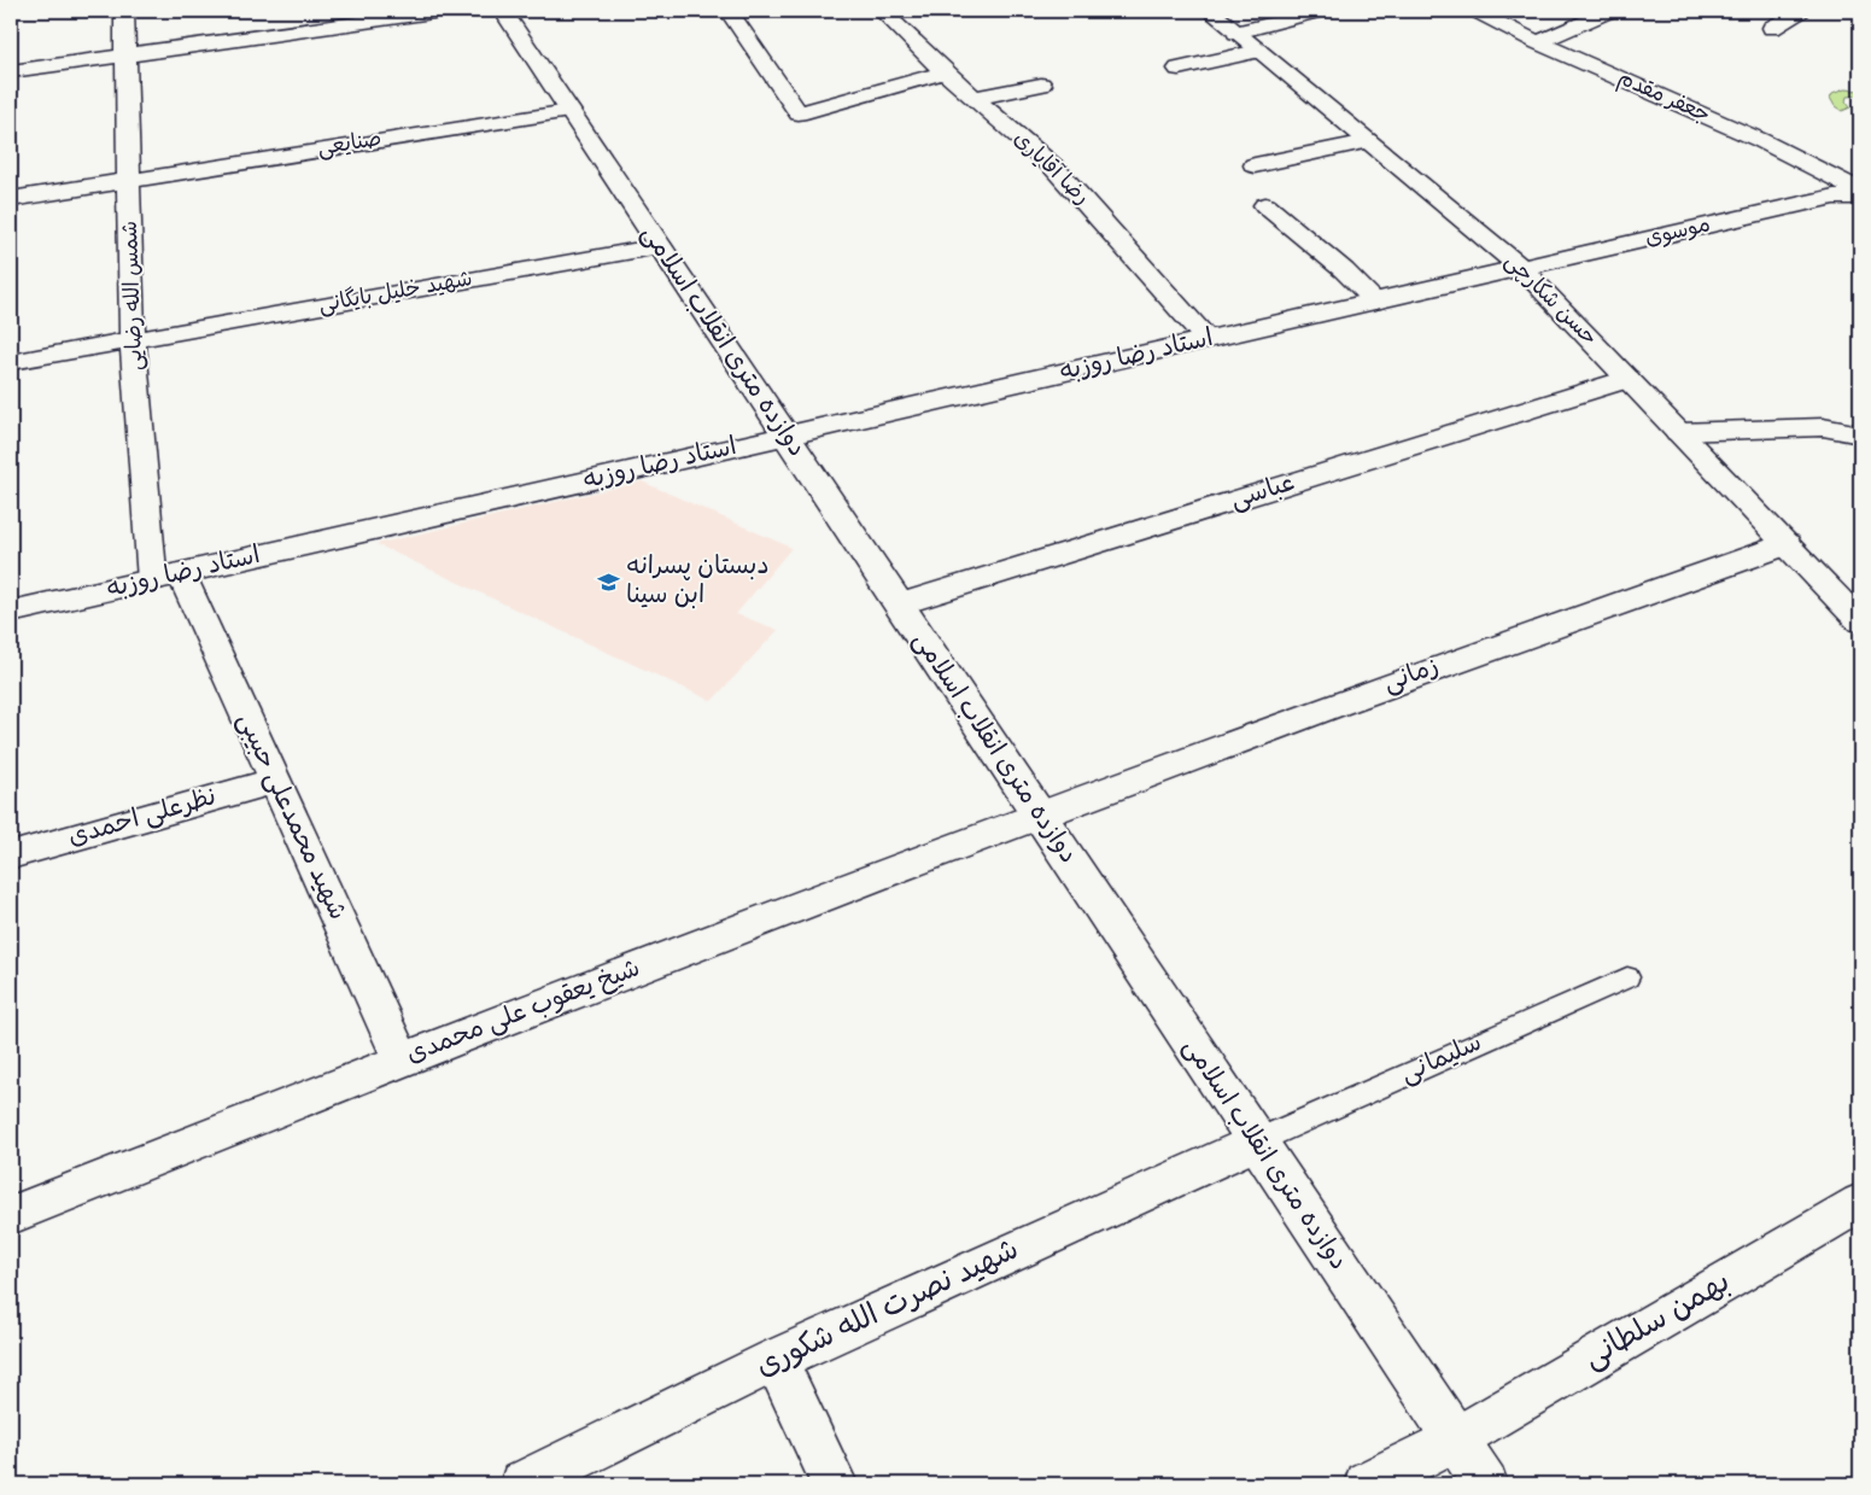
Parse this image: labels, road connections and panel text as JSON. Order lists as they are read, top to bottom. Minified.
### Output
{"streets":{"street":["جعفر مقدم","صنایعی","رضا آقایاری","موسوی","شهید خلیل بایگانی","شمس الله رضایی","حسن شکارچی","دوازده متری انقلاب اسلامی","استاد رضا روزبه","عباسی","زمانی","شهید محمدعلی حبیبی","نظرعلی احمدی","شیخ یعقوب علی محمدی","شهید نصرت الله شکوری","بهمن سلطانی"],"lane":["سلیمانی"]},"crossings":[["جعفر مقدم","موسوی"],["صنایعی","شمس الله رضایی"],["صنایعی","دوازده متری انقلاب اسلامی"],["رضا آقایاری","استاد رضا روزبه"],["موسوی","حسن شکارچی"],["موسوی","استاد رضا روزبه"],["شهید خلیل بایگانی","شمس الله رضایی"],["شهید خلیل بایگانی","دوازده متری انقلاب اسلامی"],["شمس الله رضایی","استاد رضا روزبه"],["شمس الله رضایی","شهید محمدعلی حبیبی"],["حسن شکارچی","استاد رضا روزبه"],["حسن شکارچی","عباسی"],["حسن شکارچی","زمانی"],["دوازده متری انقلاب اسلامی","استاد رضا روزبه"],["دوازده متری انقلاب اسلامی","عباسی"],["دوازده متری انقلاب اسلامی","زمانی"],["دوازده متری انقلاب اسلامی","شیخ یعقوب علی محمدی"],["دوازده متری انقلاب اسلامی","سلیمانی"],["دوازده متری انقلاب اسلامی","شهید نصرت الله شکوری"],["دوازده متری انقلاب اسلامی","بهمن سلطانی"],["استاد رضا روزبه","شهید محمدعلی حبیبی"],["زمانی","شیخ یعقوب علی محمدی"],["شهید محمدعلی حبیبی","نظرعلی احمدی"],["شهید محمدعلی حبیبی","شیخ یعقوب علی محمدی"],["سلیمانی","شهید نصرت الله شکوری"]],"places":{"school or university":["دبستان پسرانه ابن سینا"]}}
